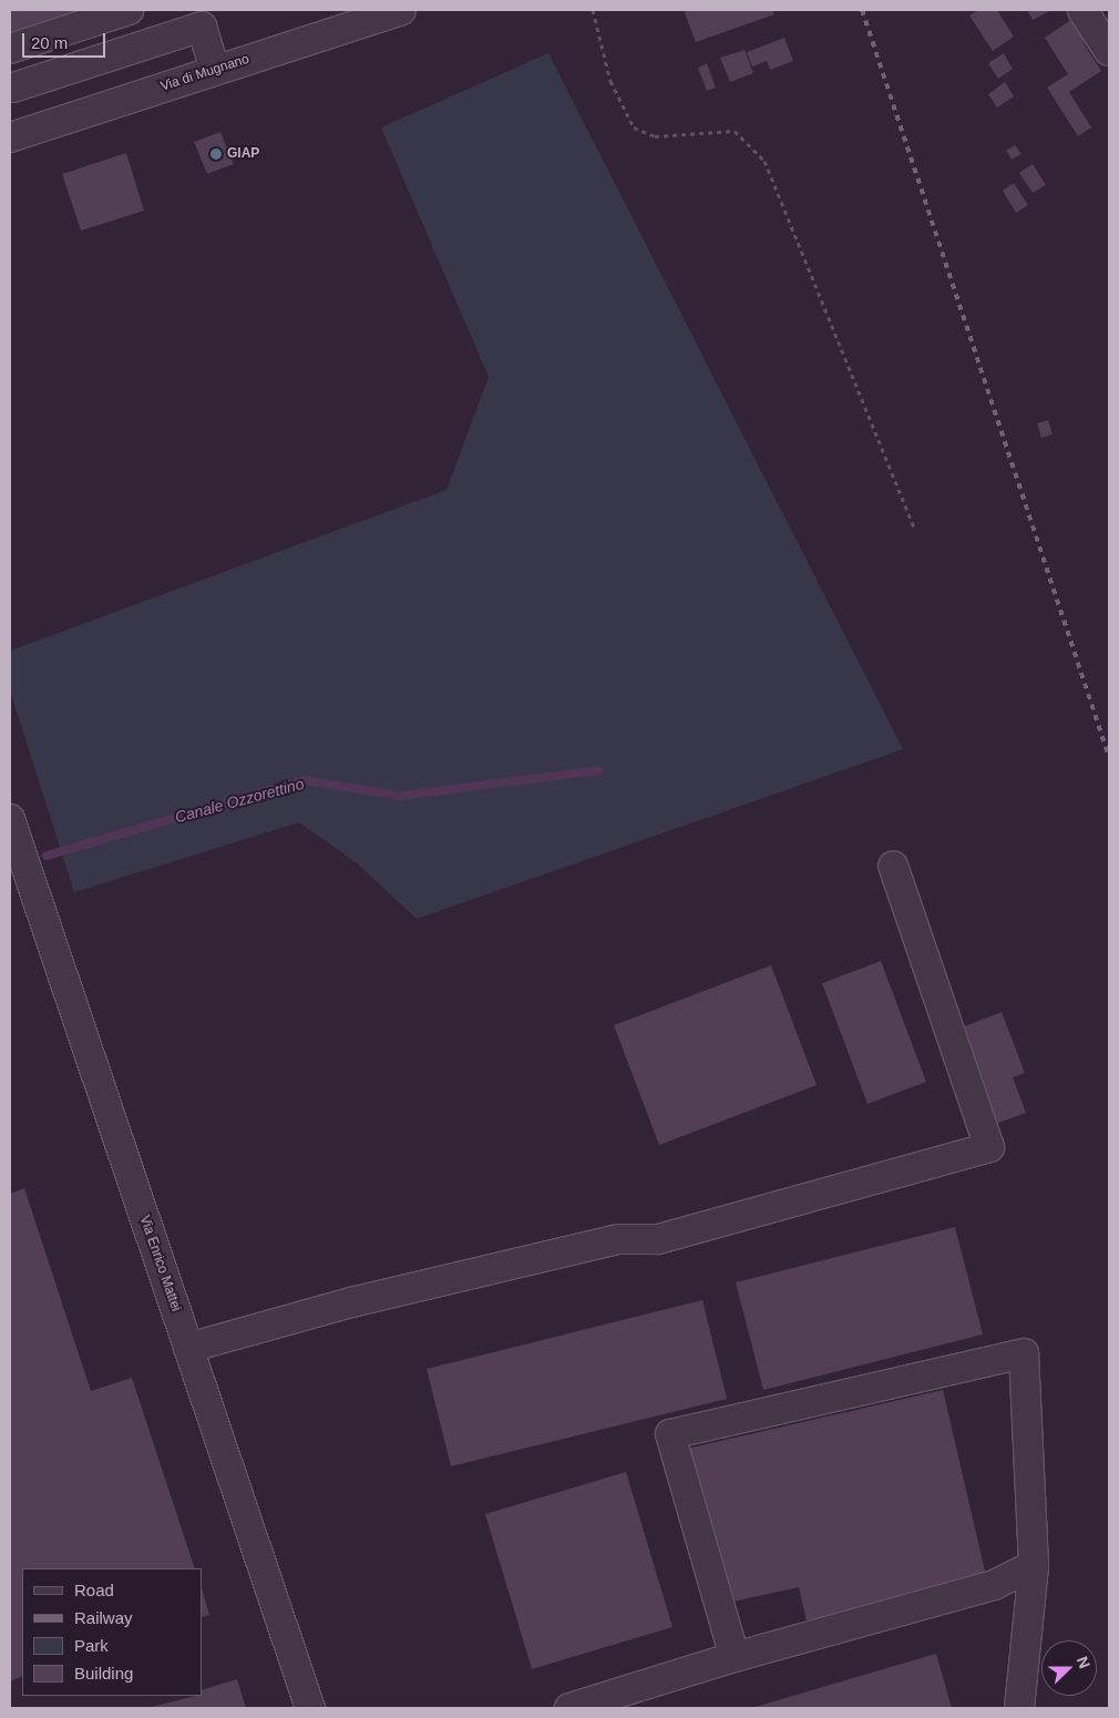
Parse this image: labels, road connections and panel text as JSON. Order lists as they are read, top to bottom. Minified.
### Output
{"streets":{"street":["Via di Mugnano","Via Enrico Mattei"]},"water":["Canale Ozzorettino"],"places":["GIAP"],"legend":["Road","Railway","Park","Building"],"scale_bar":"20 m","north":"right"}
